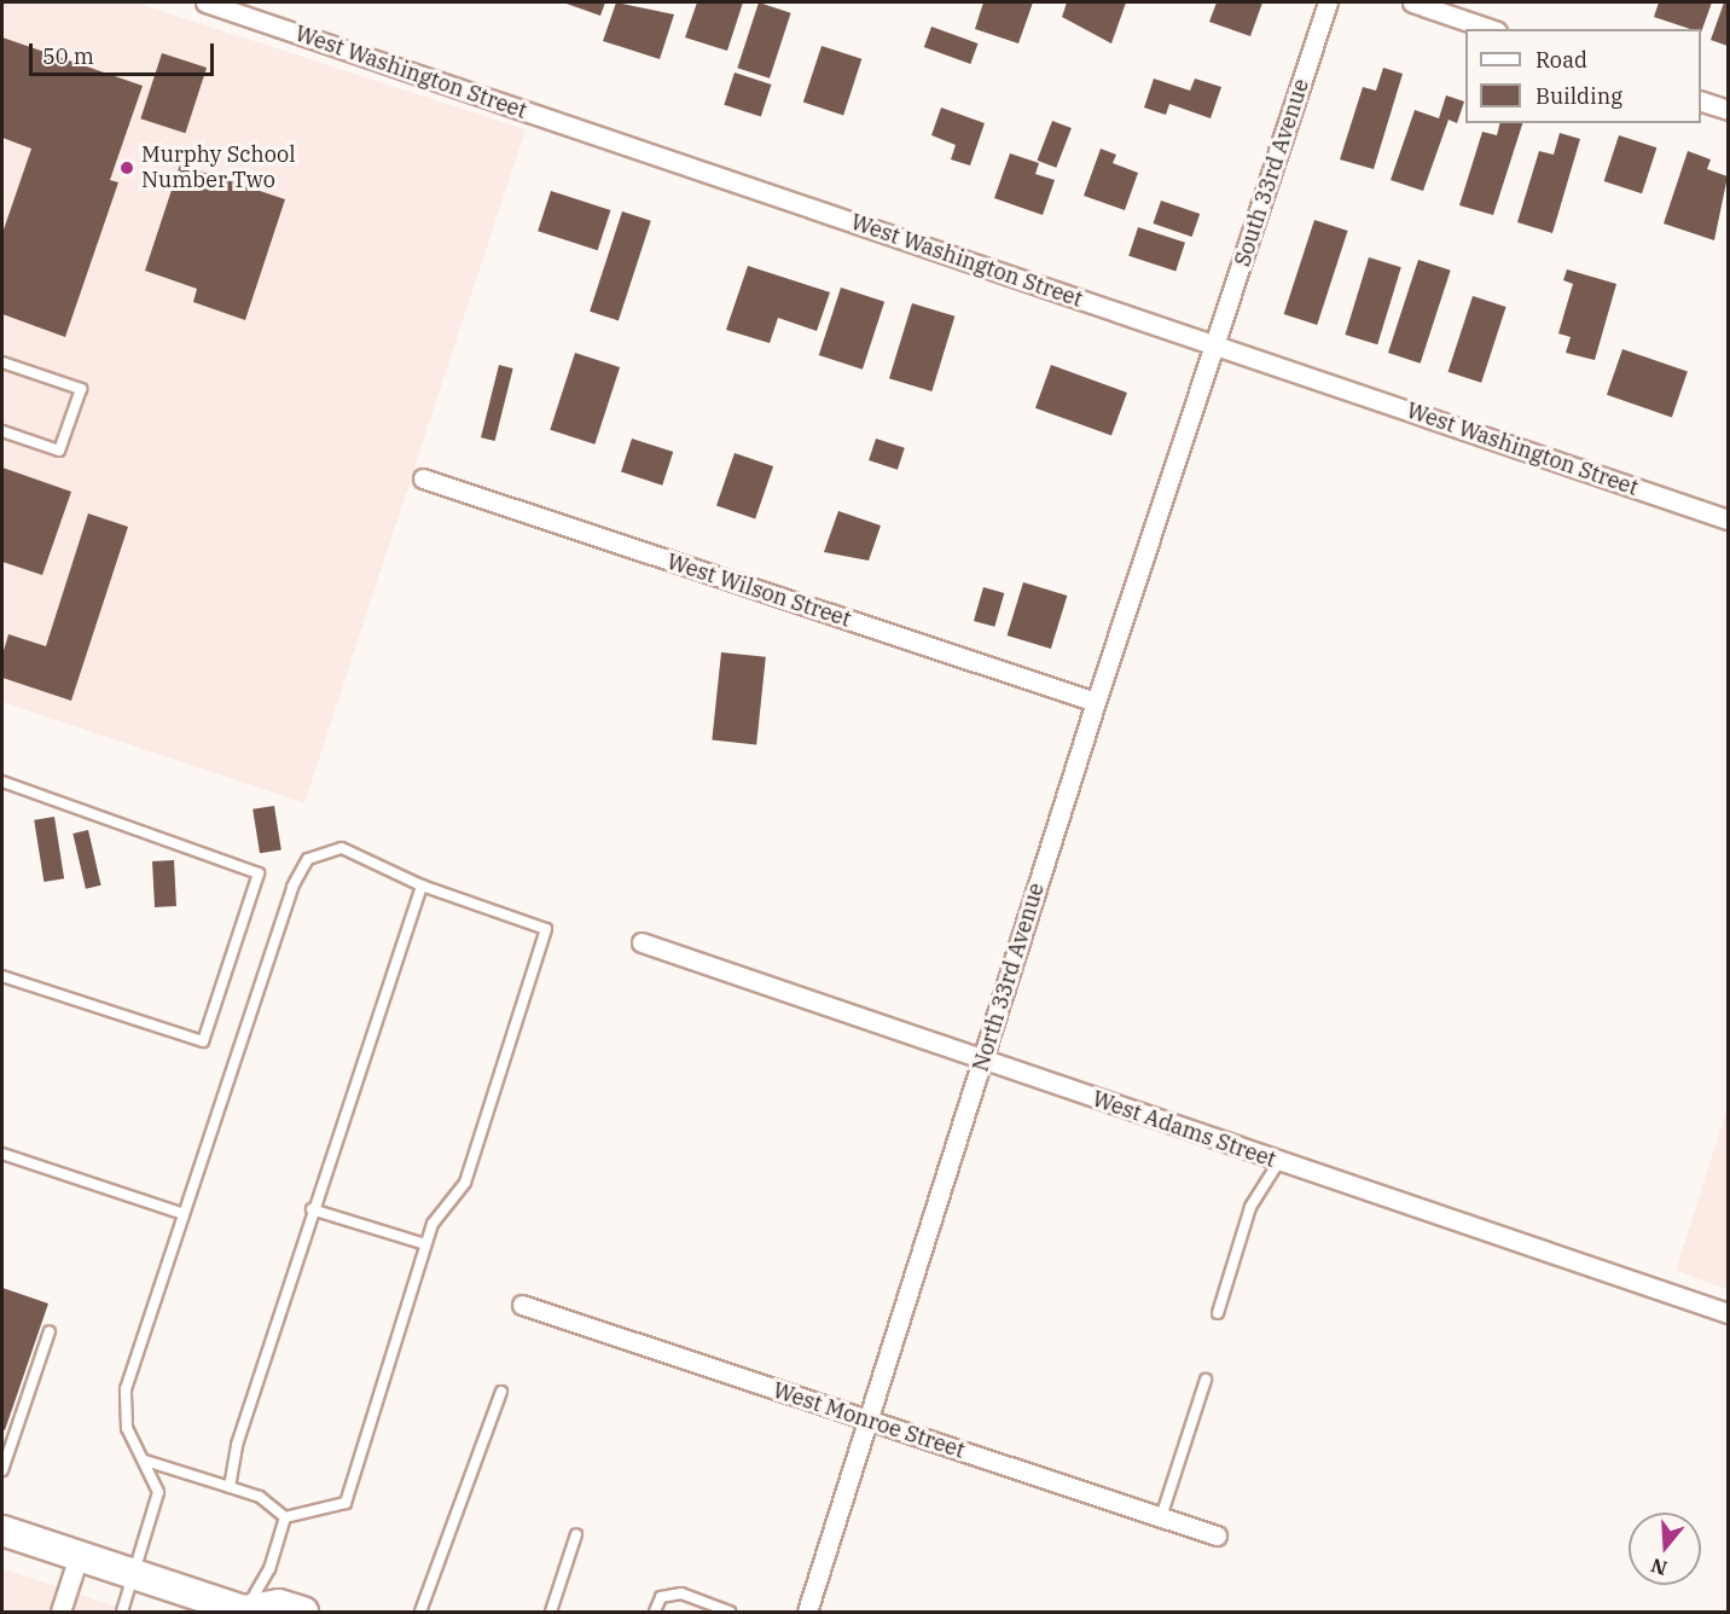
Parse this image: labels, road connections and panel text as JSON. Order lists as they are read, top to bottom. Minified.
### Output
{"streets":{"street":["West Washington Street","South 33rd Avenue","West Wilson Street","North 33rd Avenue","West Adams Street","West Monroe Street"]},"crossings":[["West Washington Street","South 33rd Avenue"],["West Washington Street","North 33rd Avenue"],["South 33rd Avenue","North 33rd Avenue"],["West Wilson Street","North 33rd Avenue"],["North 33rd Avenue","West Adams Street"],["North 33rd Avenue","West Monroe Street"]],"places":["Murphy School Number Two"],"legend":["Road","Building"],"scale_bar":"50 m","north":"bottom"}
